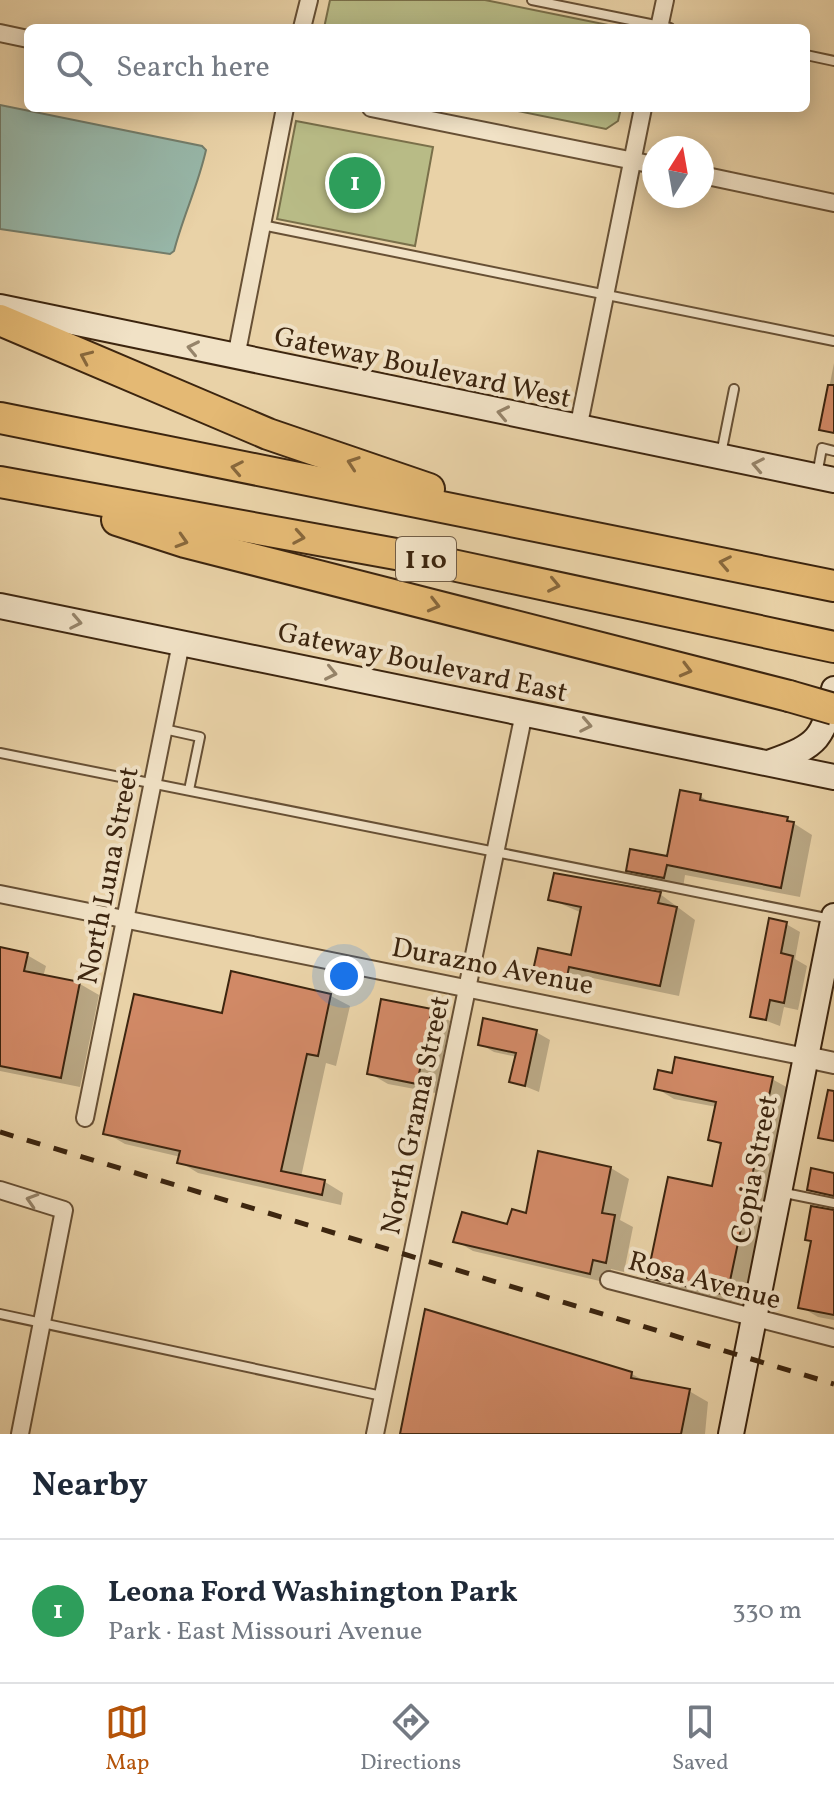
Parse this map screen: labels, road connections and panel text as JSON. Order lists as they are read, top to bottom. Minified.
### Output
{"streets":{"highway":["I 10"],"main road":["Gateway Boulevard West","Gateway Boulevard East","Copia Street"],"street":["North Luna Street","Durazno Avenue","North Grama Street","Rosa Avenue"]},"crossings":[["Gateway Boulevard East","North Luna Street"],["Gateway Boulevard East","North Grama Street"],["North Luna Street","Durazno Avenue"],["Durazno Avenue","North Grama Street"],["Durazno Avenue","Copia Street"],["Copia Street","Rosa Avenue"]],"one_way":["Gateway Boulevard West","Gateway Boulevard East"],"north":"top","page":{"search":"Search here","pins":"1","heading":"Nearby","list":[{"mark":"1","name":"Leona Ford Washington Park","note":"Park · East Missouri Avenue","value":"330 m"}],"nav":["Map","Directions","Saved"]}}
